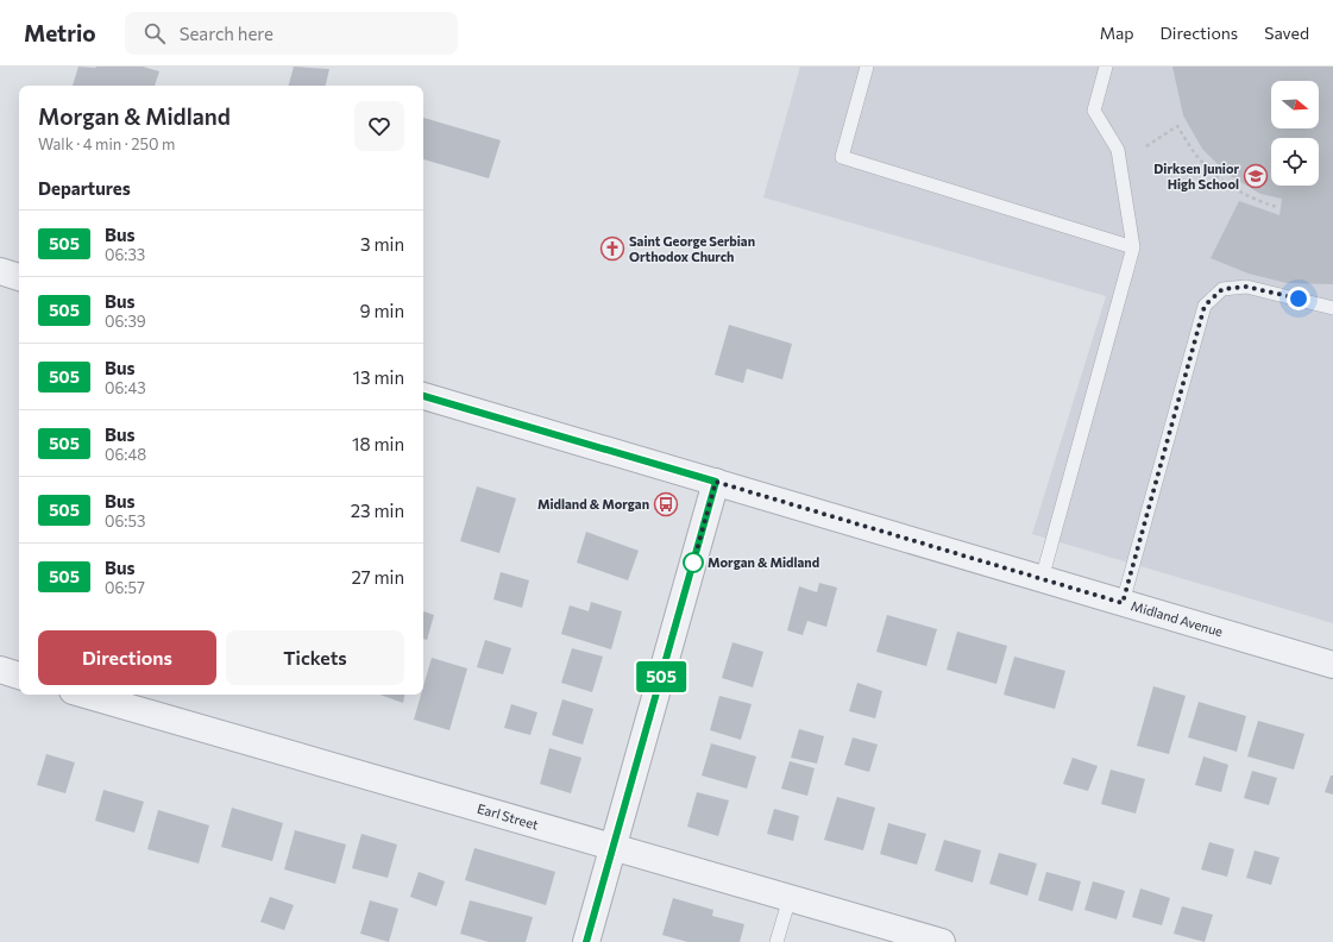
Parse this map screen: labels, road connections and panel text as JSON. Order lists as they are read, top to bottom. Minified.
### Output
{"streets":{"street":["Midland Avenue","Earl Street"]},"places":{"school or university":["Dirksen Junior High School"],"church":["Saint George Serbian Orthodox Church"],"bus stop":["Midland & Morgan"],"other":["Morgan & Midland"]},"lines":["bus line 505"],"north":"right","page":{"header":"Metrio","search":"Search here","nav":["Map","Directions","Saved"],"on_map":"505","heading":[["Morgan & Midland","Walk · 4 min · 250 m"],"Departures"],"list":[{"mark":"505","name":"Bus","note":"06:33","value":"3 min"},{"mark":"505","name":"Bus","note":"06:39","value":"9 min"},{"mark":"505","name":"Bus","note":"06:43","value":"13 min"},{"mark":"505","name":"Bus","note":"06:48","value":"18 min"},{"mark":"505","name":"Bus","note":"06:53","value":"23 min"},{"mark":"505","name":"Bus","note":"06:57","value":"27 min"}],"buttons":["Directions","Tickets"]}}
